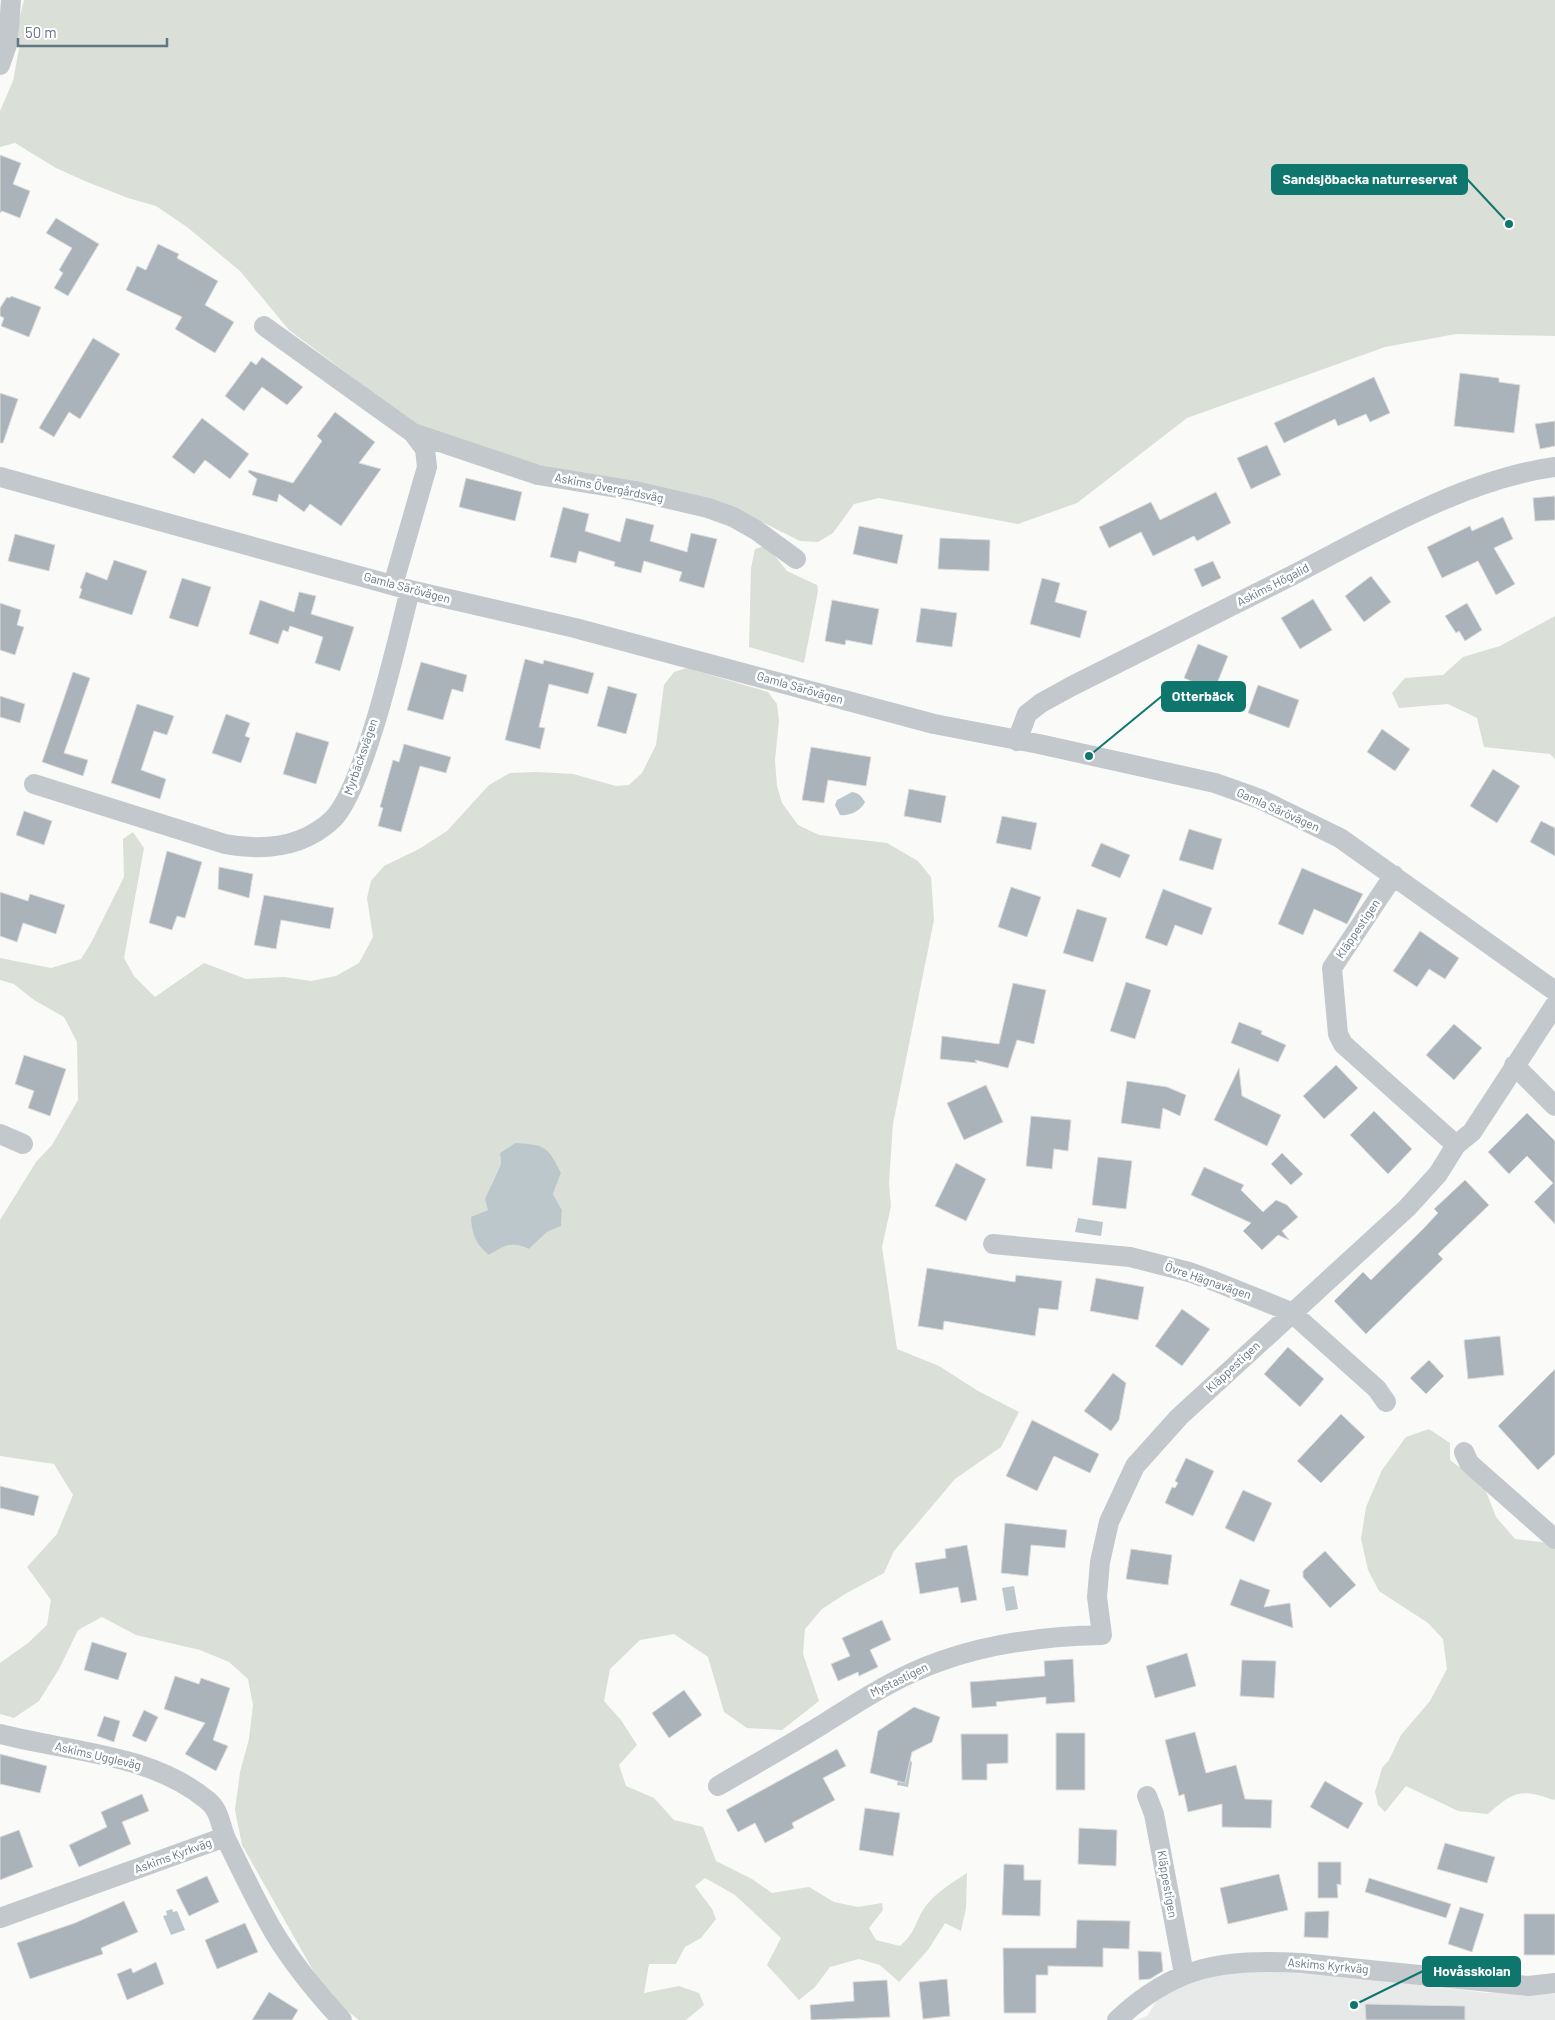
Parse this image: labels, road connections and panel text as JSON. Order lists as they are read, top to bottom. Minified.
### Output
{"streets":{"street":["Askims Övergårdsväg","Askims Högalid","Gamla Särövägen","Myrbäcksvägen","Kläppestigen","Övre Hägnavägen","Mystastigen","Askims Uggleväg","Askims Kyrkväg"]},"crossings":[["Askims Övergårdsväg","Gamla Särövägen"],["Askims Övergårdsväg","Myrbäcksvägen"],["Askims Högalid","Gamla Särövägen"],["Gamla Särövägen","Myrbäcksvägen"],["Gamla Särövägen","Kläppestigen"],["Kläppestigen","Övre Hägnavägen"],["Kläppestigen","Mystastigen"],["Kläppestigen","Askims Kyrkväg"],["Askims Uggleväg","Askims Kyrkväg"]],"places":["Sandsjöbacka naturreservat","Otterbäck","Hovåsskolan"],"scale_bar":"50 m"}
